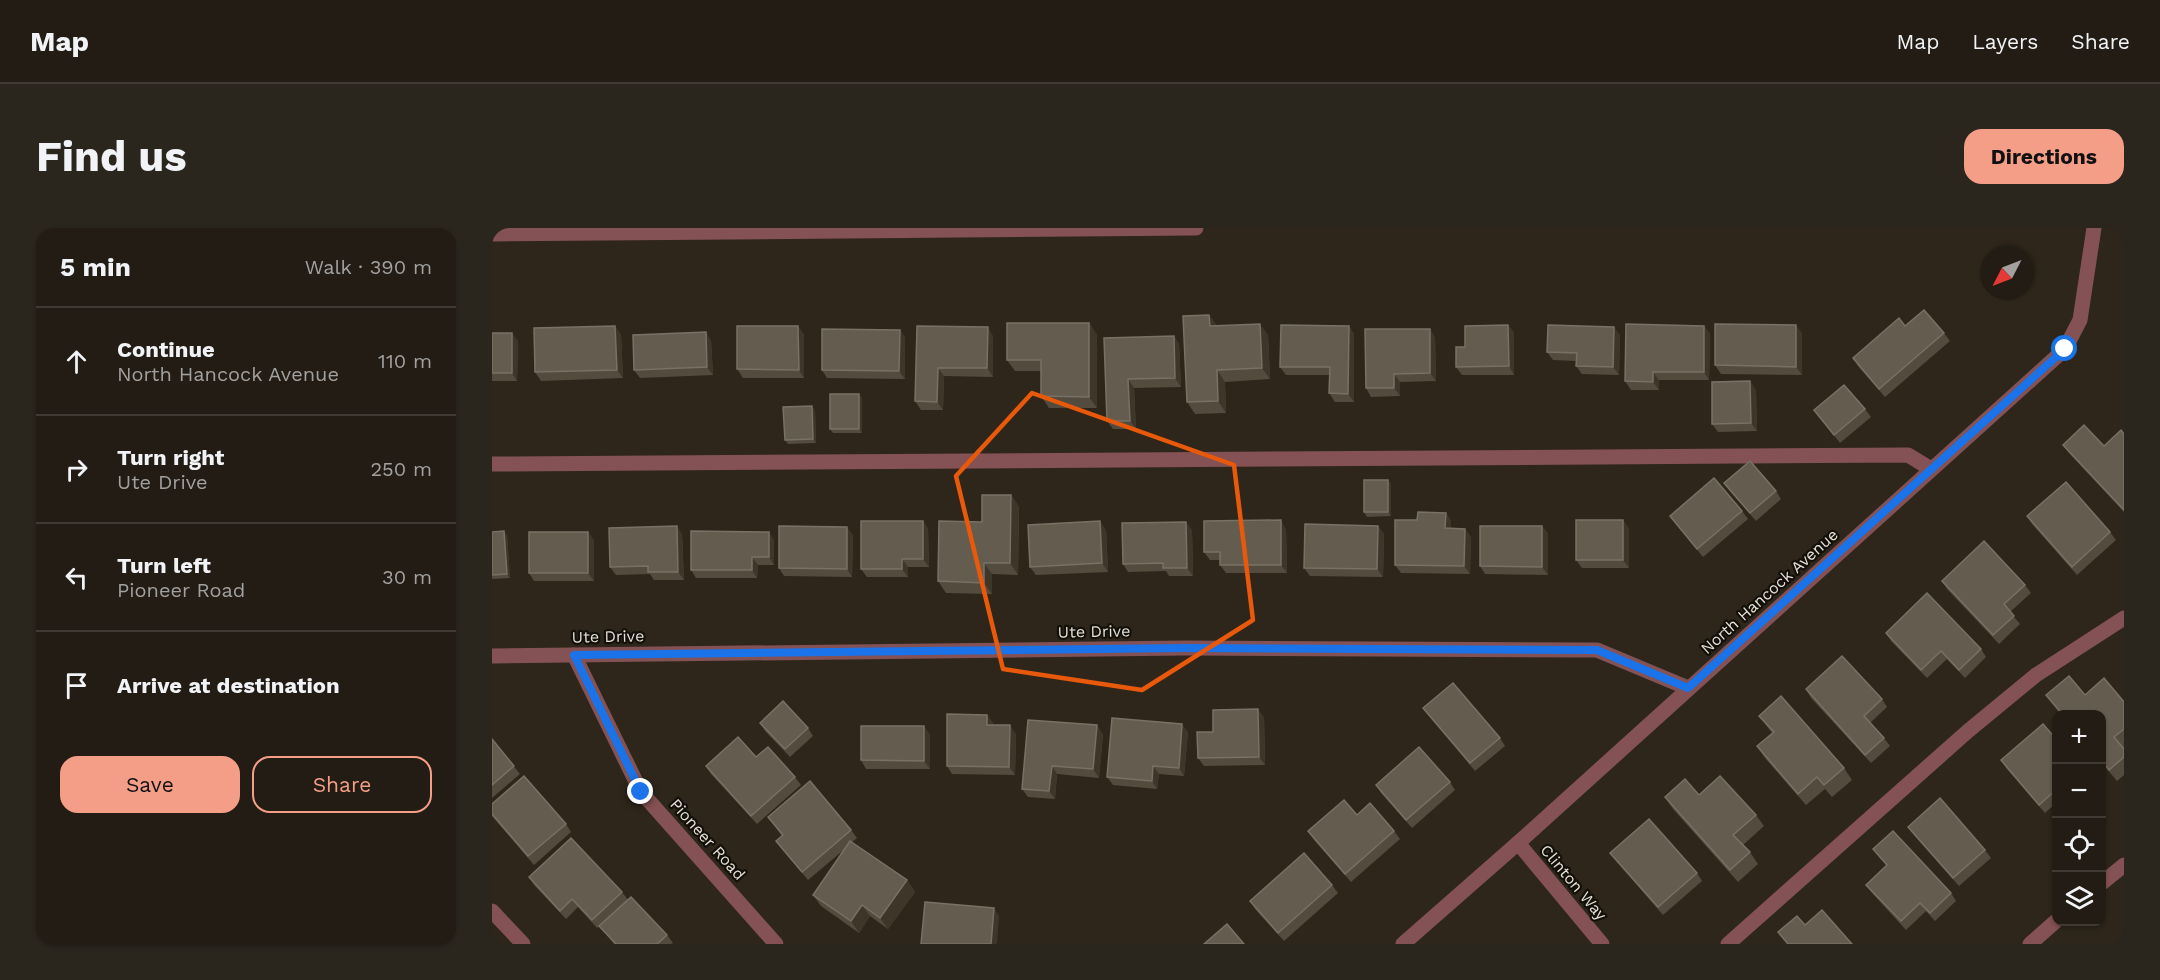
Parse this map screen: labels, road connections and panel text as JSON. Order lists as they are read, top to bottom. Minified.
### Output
{"streets":{"street":["North Hancock Avenue","Ute Drive","Pioneer Road","Clinton Way"]},"crossings":[["North Hancock Avenue","Ute Drive"],["North Hancock Avenue","Clinton Way"],["Ute Drive","Pioneer Road"]],"north":"bottom left","page":{"header":"Map","nav":["Map","Layers","Share"],"buttons":["Directions",["Save","Share"]],"title":"Find us","heading":["5 min","Walk · 390 m"],"list":[["Continue","North Hancock Avenue","110 m"],["Turn right","Ute Drive","250 m"],["Turn left","Pioneer Road","30 m"],"Arrive at destination"],"map_buttons":["+","−"]}}
